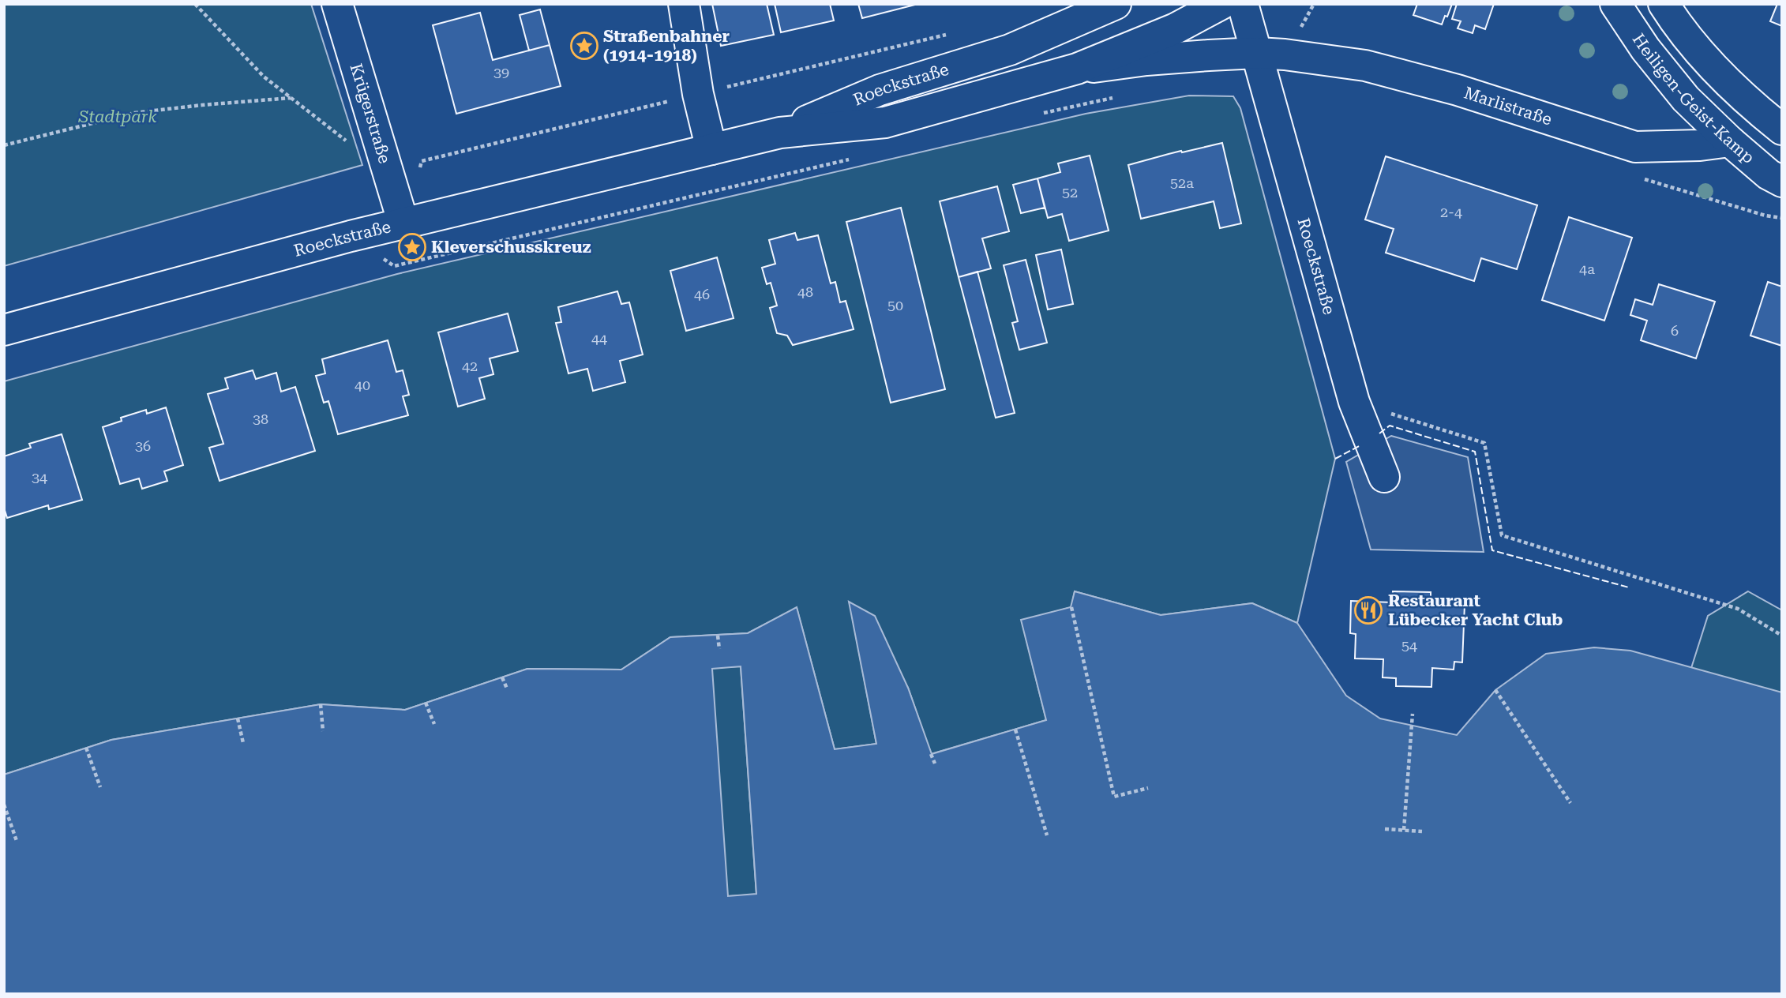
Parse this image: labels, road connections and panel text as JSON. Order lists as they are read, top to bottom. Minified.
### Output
{"streets":{"main road":["Roeckstraße","Heiligen-Geist-Kamp","Marlistraße","Krügerstraße"]},"crossings":[["Roeckstraße","Marlistraße"],["Roeckstraße","Krügerstraße"],["Heiligen-Geist-Kamp","Marlistraße"]],"parks":["Stadtpark"],"places":{"place":["Straßenbahner (1914-1918)","Kleverschusskreuz"],"restaurant":["Restaurant Lübecker Yacht Club"]},"house_numbers":["39","52a","52","2-4","4a","48","46","50","6","44","42","40","38","36","34","54"]}
